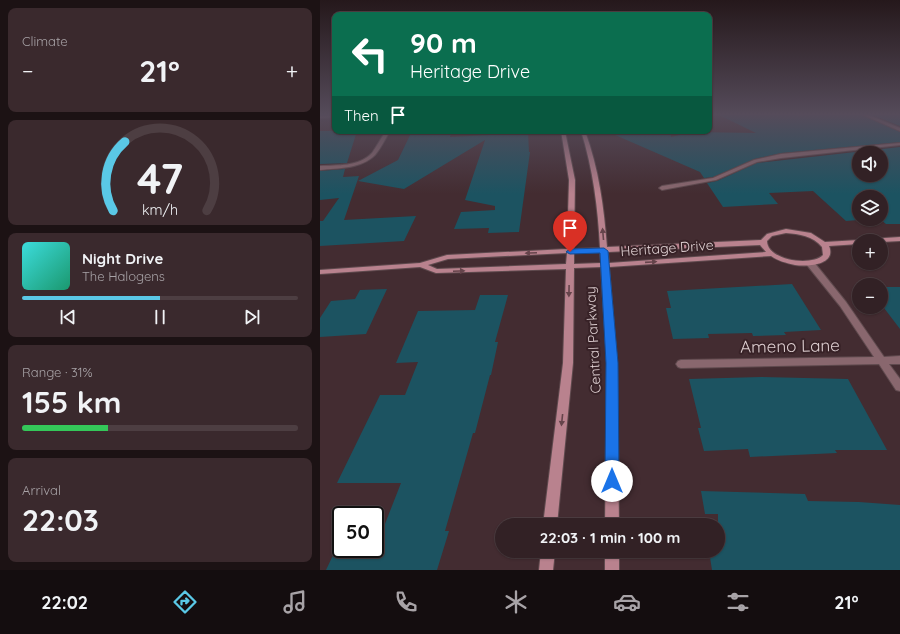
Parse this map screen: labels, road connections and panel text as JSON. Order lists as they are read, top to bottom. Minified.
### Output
{"streets":{"main road":["Heritage Drive","Central Parkway"],"street":["Ameno Lane"]},"crossings":[["Heritage Drive","Central Parkway"]],"page":{"tile":["Climate",["Range · 31%","155 km"],["Arrival","22:03"]],"turn":["90 m","Heritage Drive"],"heat":["−","21°","+"],"then":"Then","map_buttons":["+","−"],"song":["Night Drive","The Halogens"],"limit":"50","trip":"22:03 · 1 min · 100 m","tabs":["22:02","21°"],"gauge":["47","km/h"]}}
